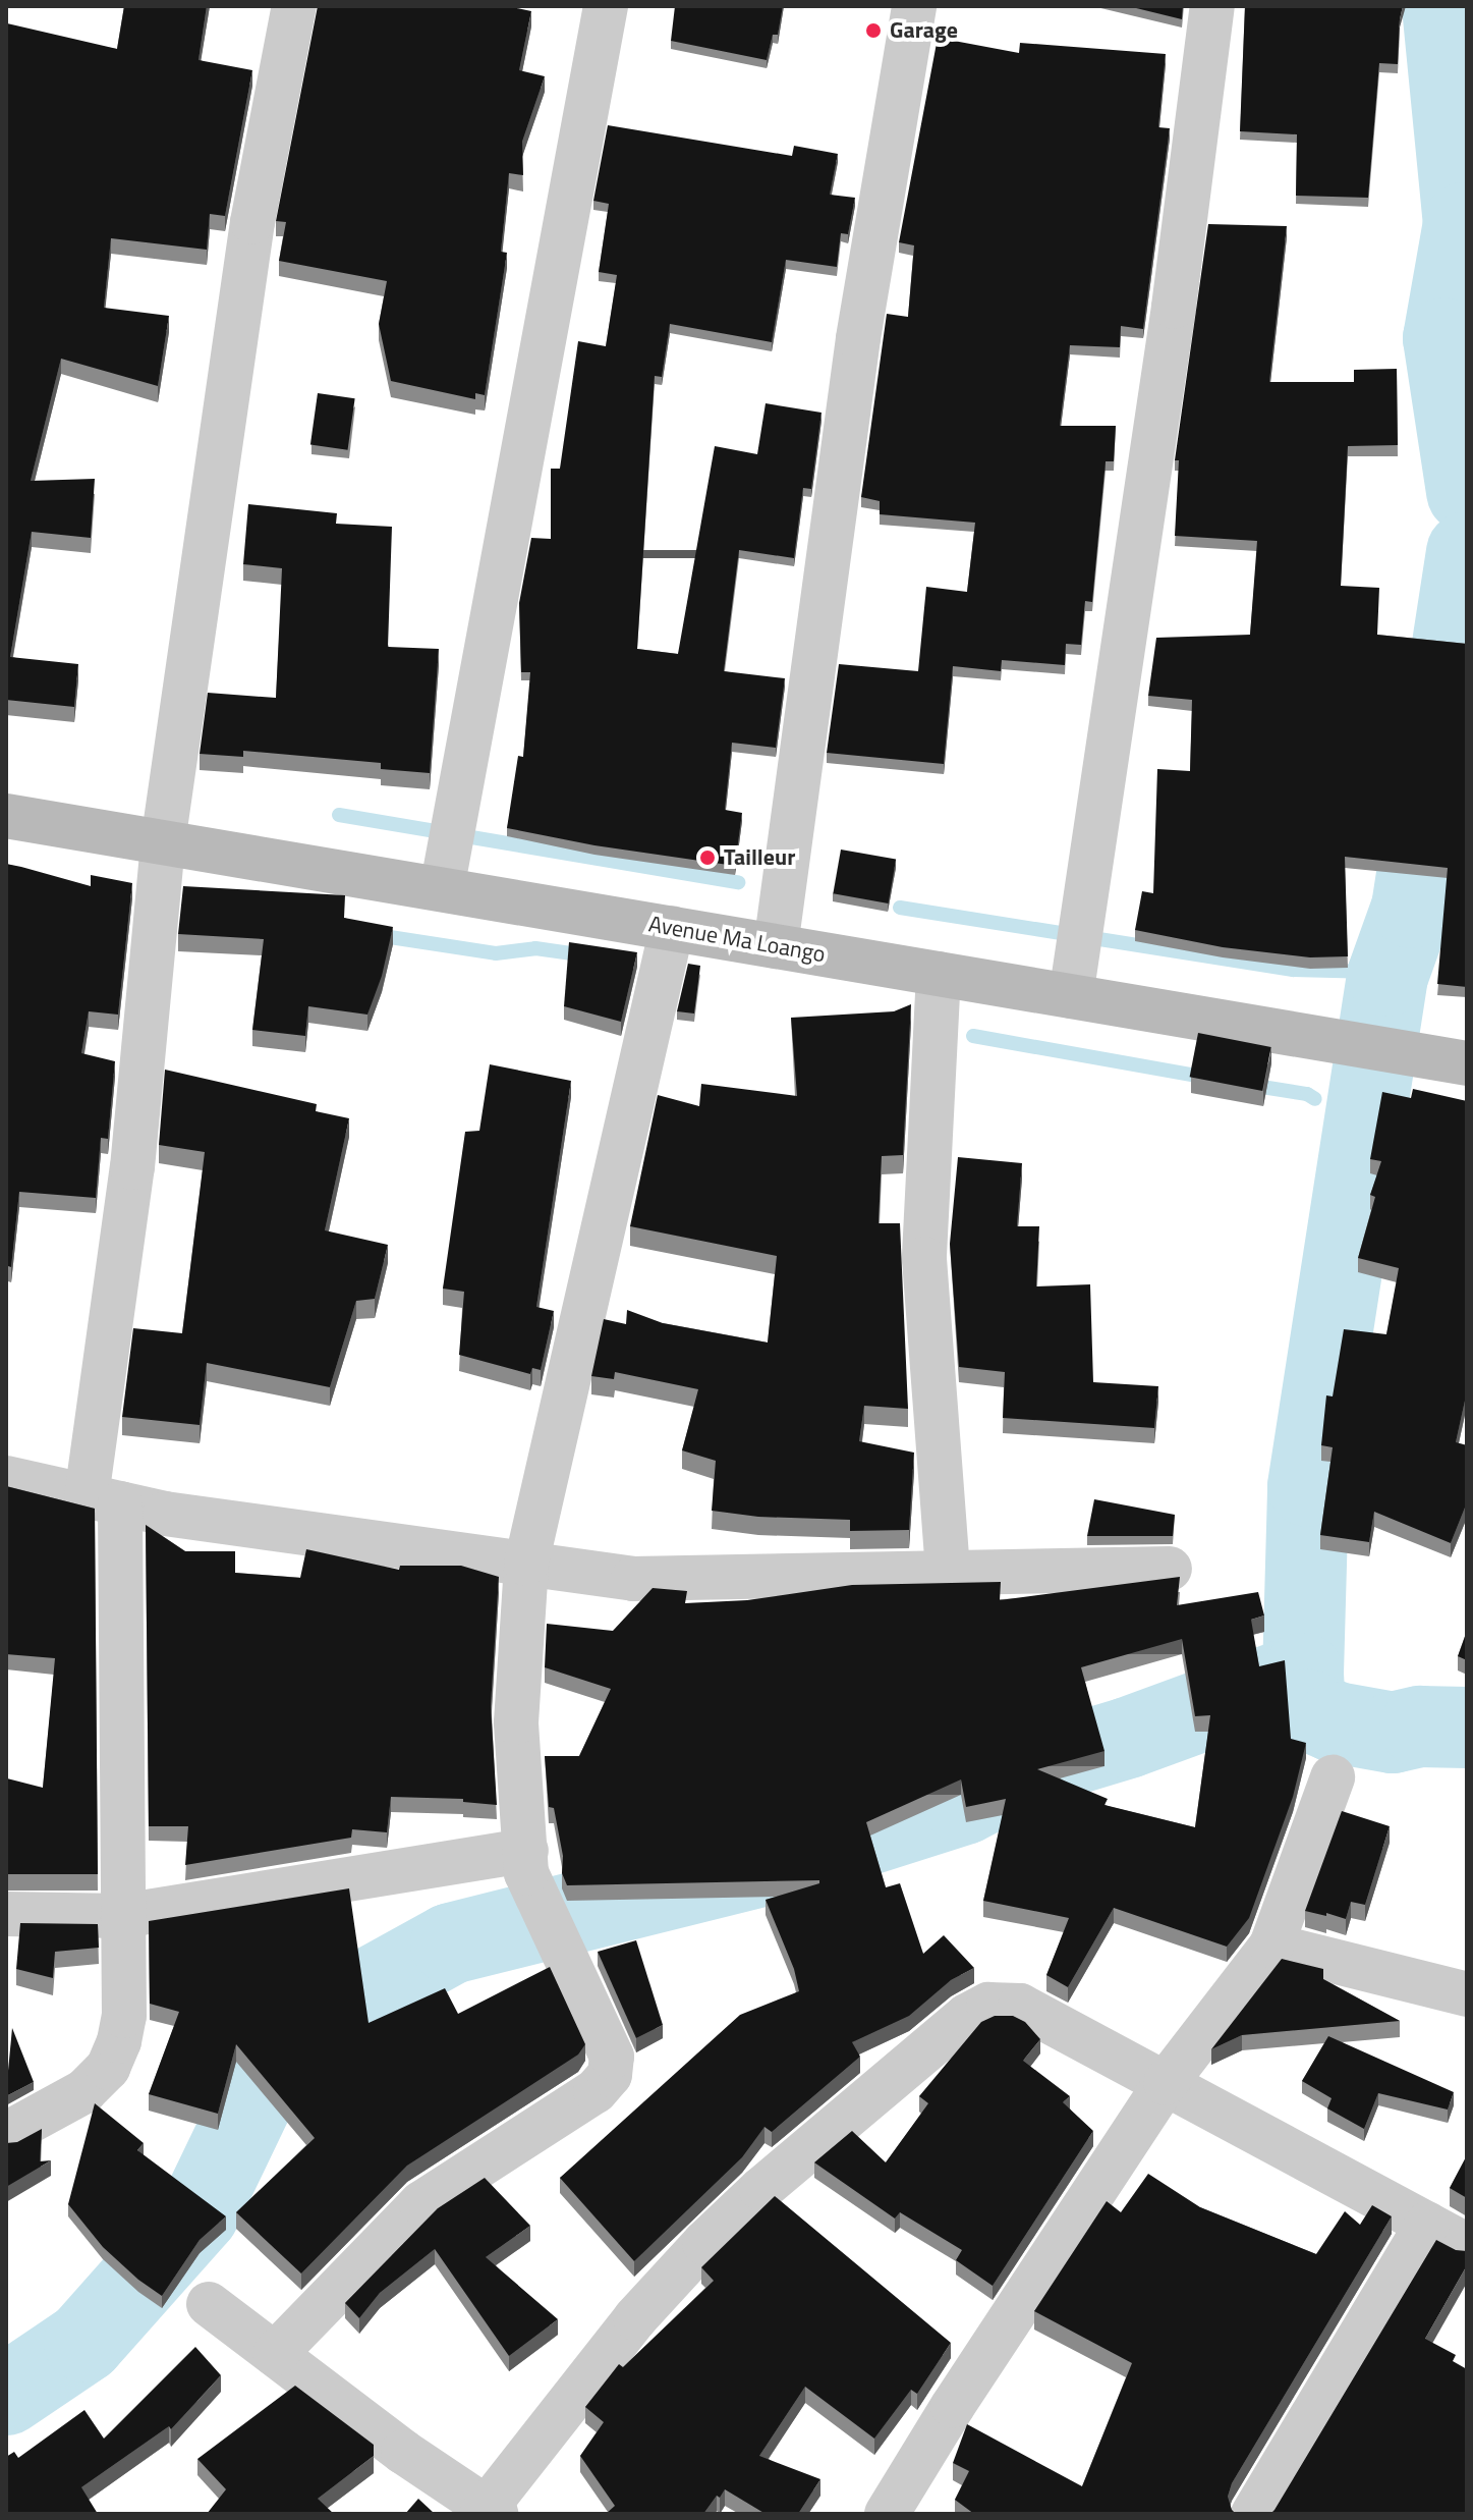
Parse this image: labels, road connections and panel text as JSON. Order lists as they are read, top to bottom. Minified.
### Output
{"streets":{"main road":["Avenue Ma Loango"]},"places":["Garage","Tailleur"]}
